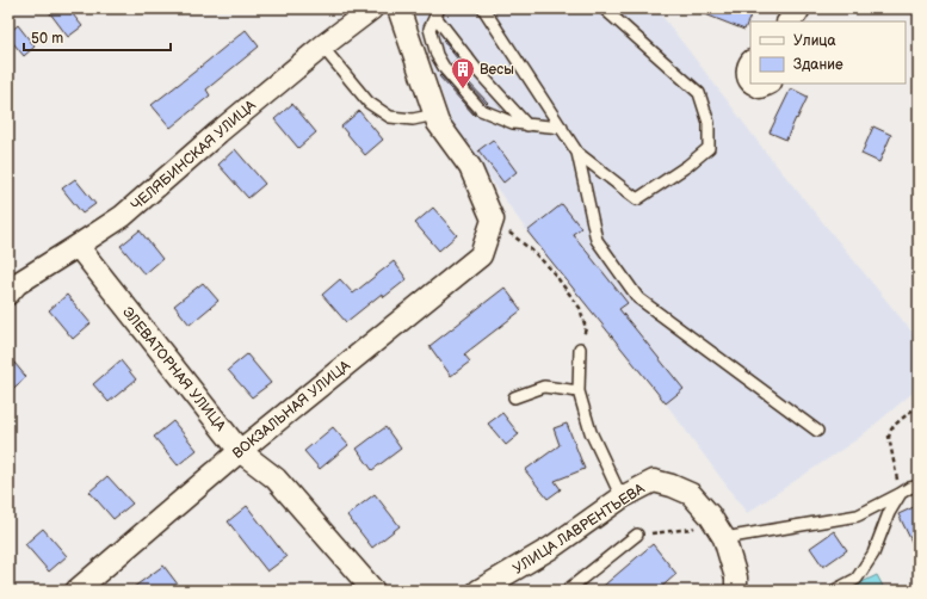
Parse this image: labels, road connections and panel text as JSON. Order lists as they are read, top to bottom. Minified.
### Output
{"streets":{"street":["ЧЕЛЯБИНСКАЯ УЛИЦА","ЭЛЕВАТОРНАЯ УЛИЦА","ВОКЗАЛЬНАЯ УЛИЦА","УЛИЦА ЛАВРЕНТЬЕВА"]},"crossings":[["ЧЕЛЯБИНСКАЯ УЛИЦА","ЭЛЕВАТОРНАЯ УЛИЦА"],["ЭЛЕВАТОРНАЯ УЛИЦА","ВОКЗАЛЬНАЯ УЛИЦА"]],"places":{"building":["Весы"]},"legend":["Улица","Здание"],"scale_bar":"50 m"}
